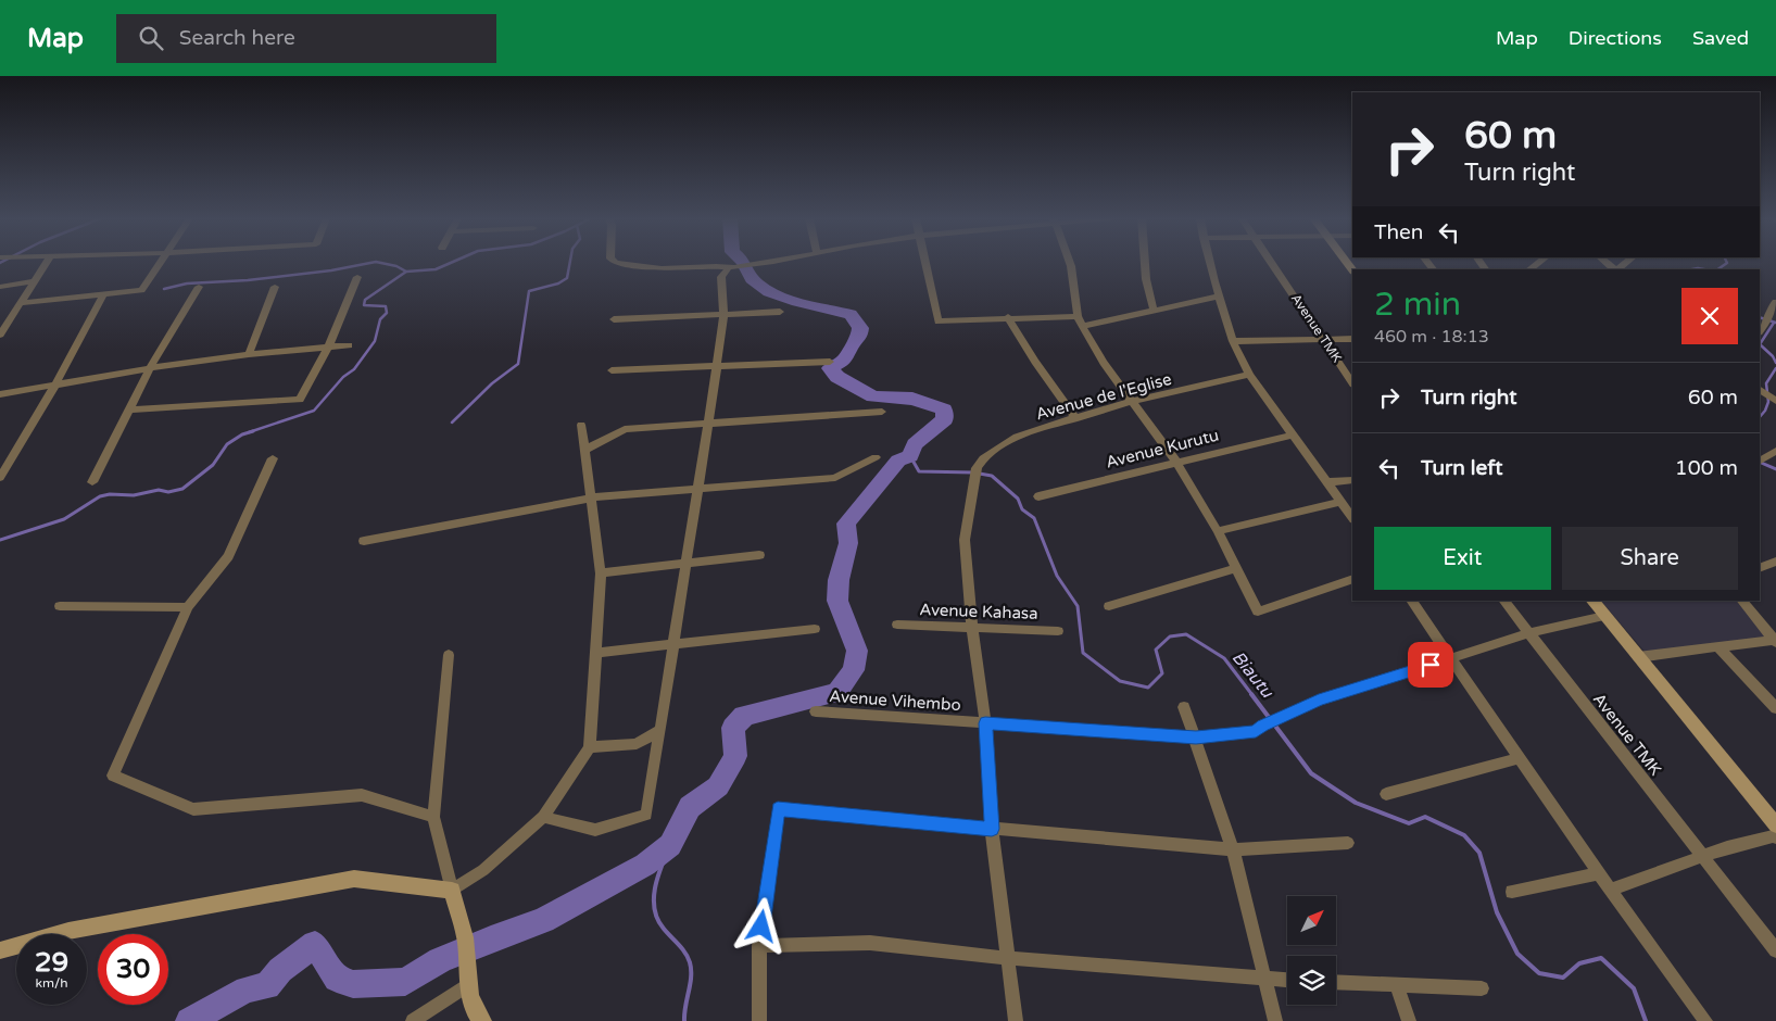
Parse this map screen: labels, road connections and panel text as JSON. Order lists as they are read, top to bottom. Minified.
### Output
{"streets":{"street":["Avenue TMK","Avenue de l'Eglise","Avenue Kurutu","Avenue Kahasa","Avenue Vihembo"]},"crossings":[["Avenue TMK","Avenue Vihembo"],["Avenue de l'Eglise","Avenue Kahasa"]],"water":["Biautu"],"north":"top right","page":{"header":"Map","search":"Search here","nav":["Map","Directions","Saved"],"turn":["60 m","Turn right"],"then":"Then","heading":["2 min","460 m · 18:13"],"list":[{"name":"Turn right","value":"60 m"},{"name":"Turn left","value":"100 m"}],"buttons":["Exit","Share"],"speed":"29 km/h","limit":"30"}}
